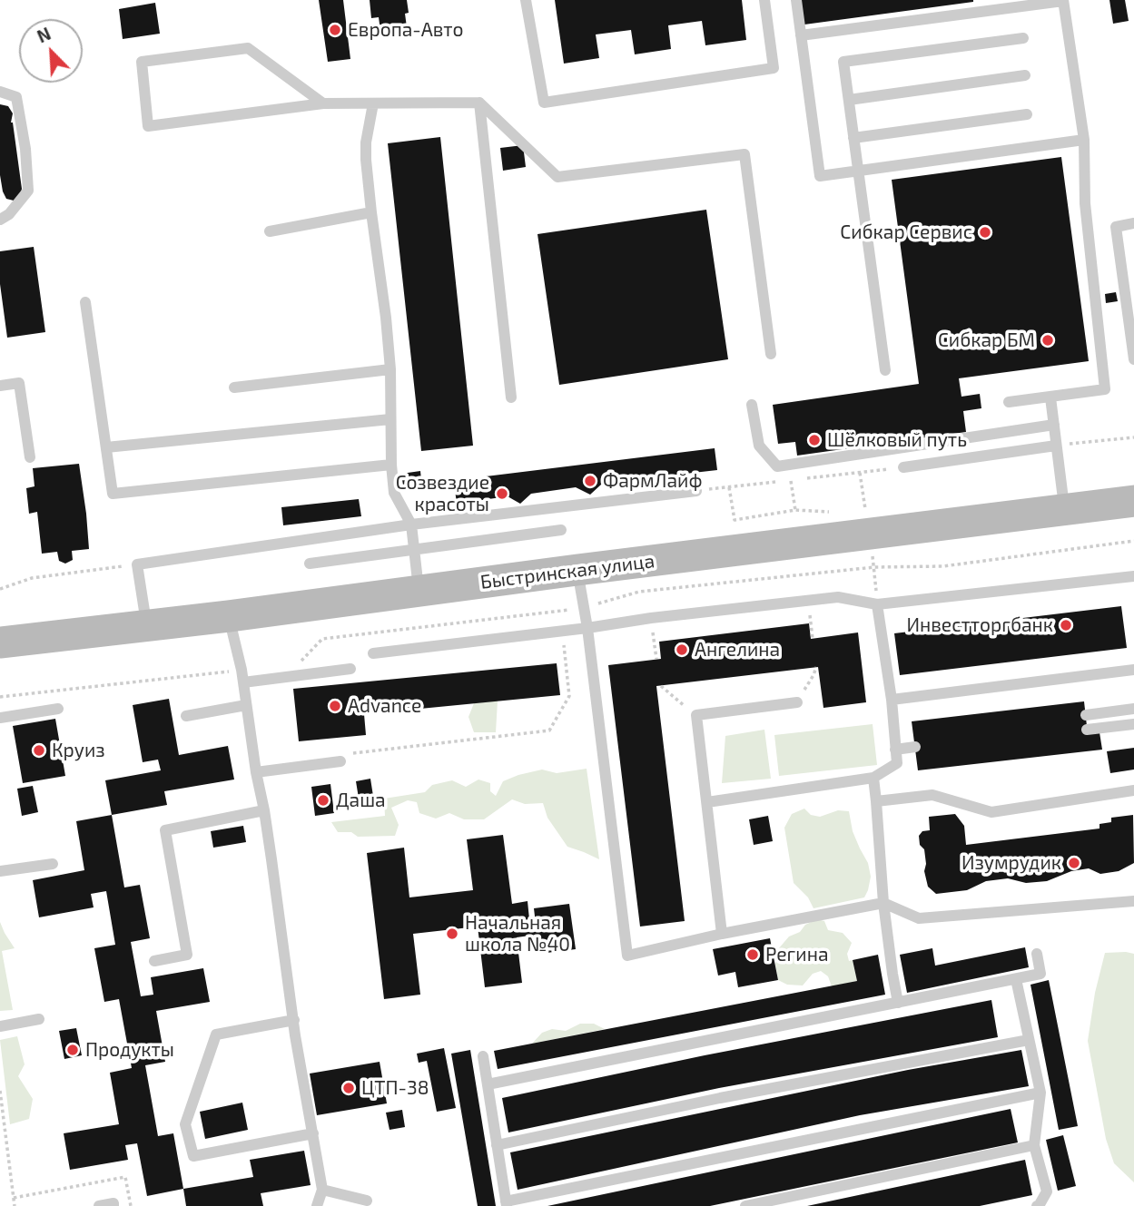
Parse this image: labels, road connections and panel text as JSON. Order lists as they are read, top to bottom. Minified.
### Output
{"streets":{"main road":["Быстринская улица"]},"places":["Европа-Авто","Сибкар Сервис","Сибкар БМ","Шёлковый путь","ФармЛайф","Созвездие красоты","Инвестторгбанк","Ангелина","Advance","Круиз","Даша","Изумрудик","Начальная школа №40","Регина","Продукты","ЦТП-38"],"north":"top left"}
